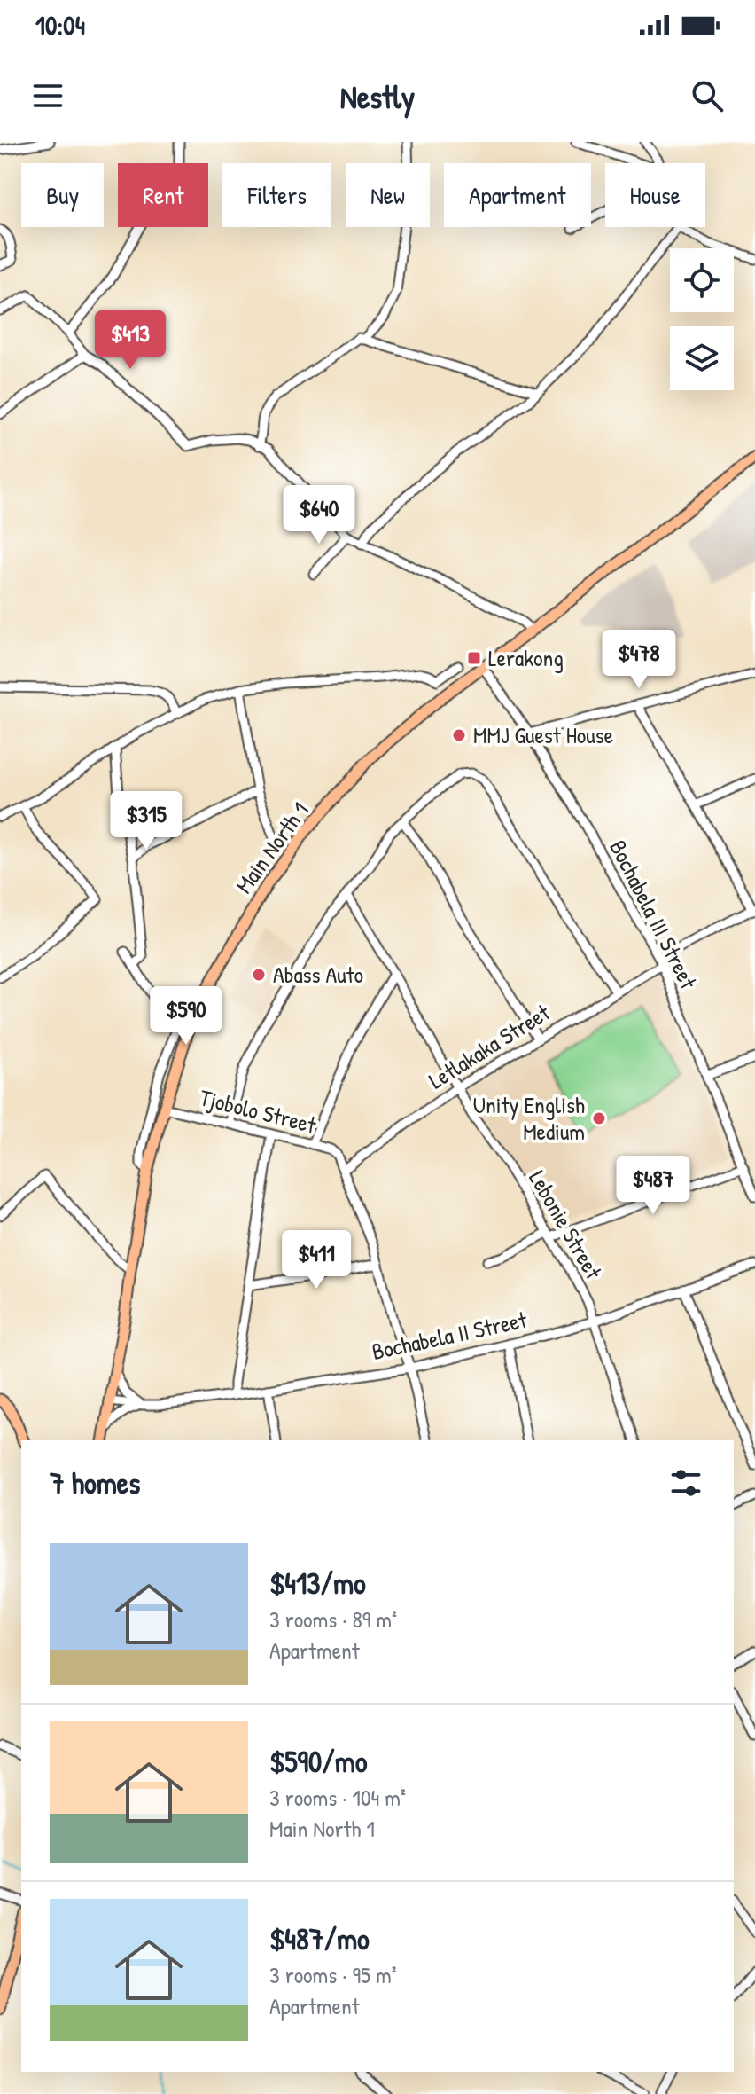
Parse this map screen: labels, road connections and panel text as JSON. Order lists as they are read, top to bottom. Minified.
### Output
{"streets":{"main road":["Main North 1"],"street":["Bochabela III Street","Letlakaka Street","Tjobolo Street","Lebonie Street","Bochabela II Street"]},"crossings":[["Main North 1","Bochabela III Street"],["Main North 1","Tjobolo Street"],["Main North 1","Bochabela II Street"],["Bochabela III Street","Letlakaka Street"],["Letlakaka Street","Tjobolo Street"],["Letlakaka Street","Lebonie Street"],["Tjobolo Street","Bochabela II Street"],["Lebonie Street","Bochabela II Street"]],"places":{"transit":["Lerakong"],"other":["MMJ Guest House","Abass Auto","Unity English Medium"]},"page":{"status":"10:04","header":"Nestly","chip":["Buy","Rent","Filters","New","Apartment","House"],"price":["$413","$640","$478","$315","$590","$487","$411"],"heading":"7 homes","list":[{"name":"$413/mo","note":"3 rooms · 89 m² · Apartment"},{"name":"$590/mo","note":"3 rooms · 104 m² · Main North 1"},{"name":"$487/mo","note":"3 rooms · 95 m² · Apartment"}]}}
